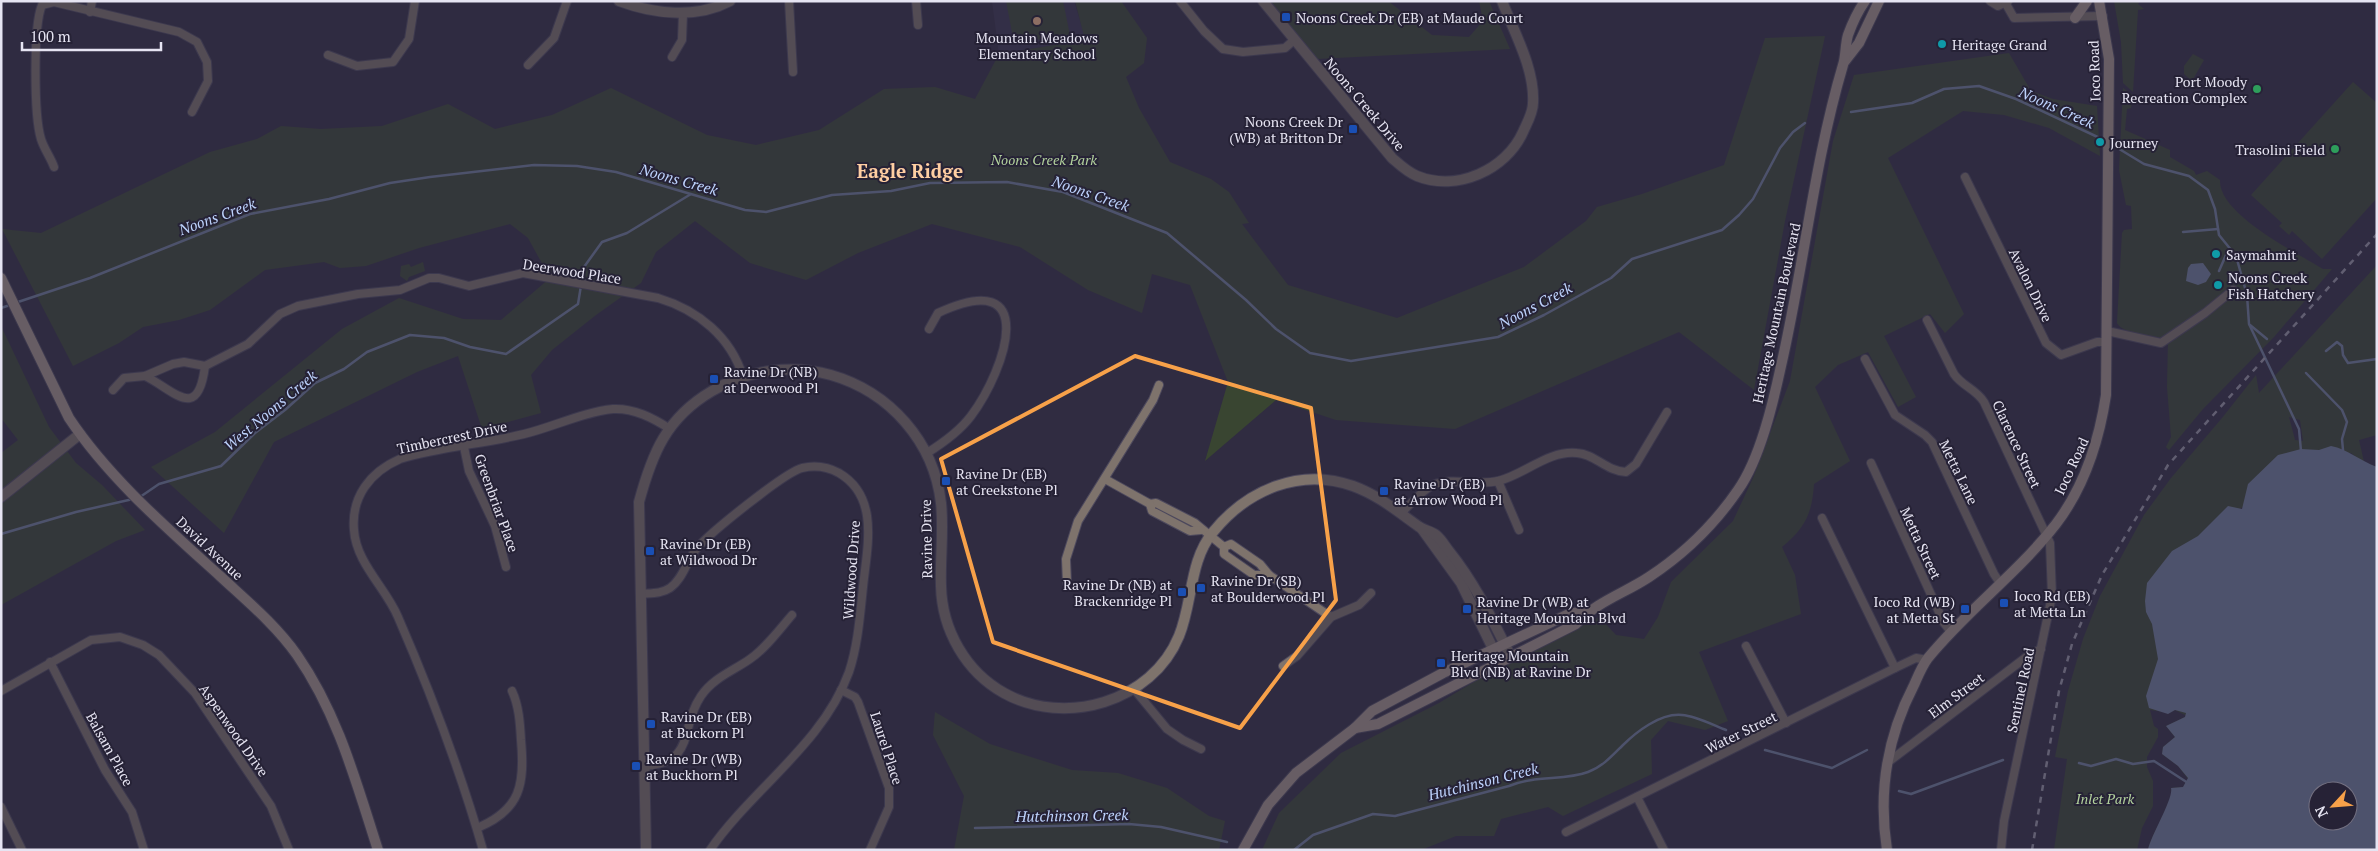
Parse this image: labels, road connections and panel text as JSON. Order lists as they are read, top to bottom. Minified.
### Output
{"streets":{"main road":["Ioco Road","Heritage Mountain Boulevard","David Avenue"],"street":["Noons Creek Drive","Deerwood Place","Avalon Drive","Timbercrest Drive","Clarence Street","Metta Lane","Greenbriar Place","Ravine Drive","Metta Street","Wildwood Drive","Sentinel Road","Elm Street","Aspenwood Drive","Water Street","Laurel Place","Balsam Place"]},"crossings":[["Ioco Road","Avalon Drive"],["Ioco Road","Clarence Street"],["Ioco Road","Metta Lane"],["Ioco Road","Metta Street"],["Ioco Road","Sentinel Road"],["Ioco Road","Elm Street"],["Ioco Road","Water Street"],["Deerwood Place","Ravine Drive"],["Heritage Mountain Boulevard","Ravine Drive"],["Timbercrest Drive","Greenbriar Place"],["Timbercrest Drive","Ravine Drive"],["Clarence Street","Sentinel Road"],["Ravine Drive","Wildwood Drive"],["Wildwood Drive","Laurel Place"],["Sentinel Road","Elm Street"],["Aspenwood Drive","Balsam Place"]],"districts":["Eagle Ridge"],"water":["Noons Creek","West Noons Creek","Hutchinson Creek"],"parks":["Noons Creek Park","Inlet Park"],"places":{"transit":["Noons Creek Dr (EB) at Maude Court","Noons Creek Dr (WB) at Britton Dr","Ravine Dr (NB) at Deerwood Pl","Ravine Dr (EB) at Creekstone Pl","Ravine Dr (EB) at Arrow Wood Pl","Ravine Dr (EB) at Wildwood Dr","Ravine Dr (SB) at Boulderwood Pl","Ravine Dr (NB) at Brackenridge Pl","Ioco Rd (EB) at Metta Ln","Ravine Dr (WB) at Heritage Mountain Blvd","Ioco Rd (WB) at Metta St","Heritage Mountain Blvd (NB) at Ravine Dr","Ravine Dr (EB) at Buckorn Pl","Ravine Dr (WB) at Buckhorn Pl"],"other":["Mountain Meadows Elementary School","Heritage Grand","Port Moody Recreation Complex","Journey","Trasolini Field","Saymahmit","Noons Creek Fish Hatchery"]},"scale_bar":"100 m","north":"bottom left"}
